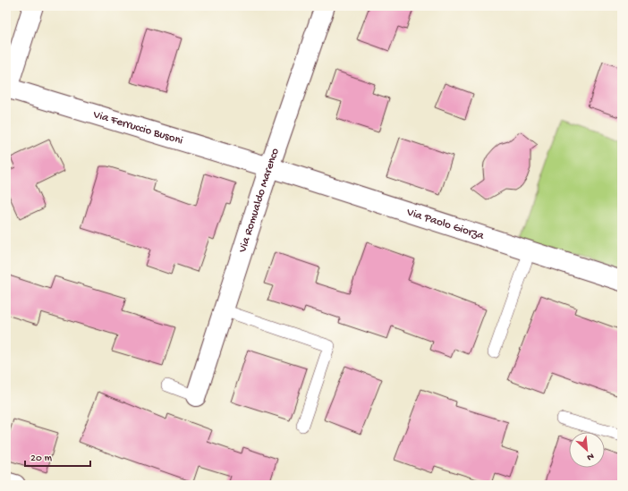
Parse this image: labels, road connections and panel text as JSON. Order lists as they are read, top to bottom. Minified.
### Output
{"streets":{"street":["Via Ferruccio Busoni","Via Romualdo Marenco","Via Paolo Giorza"]},"crossings":[["Via Ferruccio Busoni","Via Romualdo Marenco"],["Via Ferruccio Busoni","Via Paolo Giorza"],["Via Romualdo Marenco","Via Paolo Giorza"]],"scale_bar":"20 m","north":"bottom right"}
